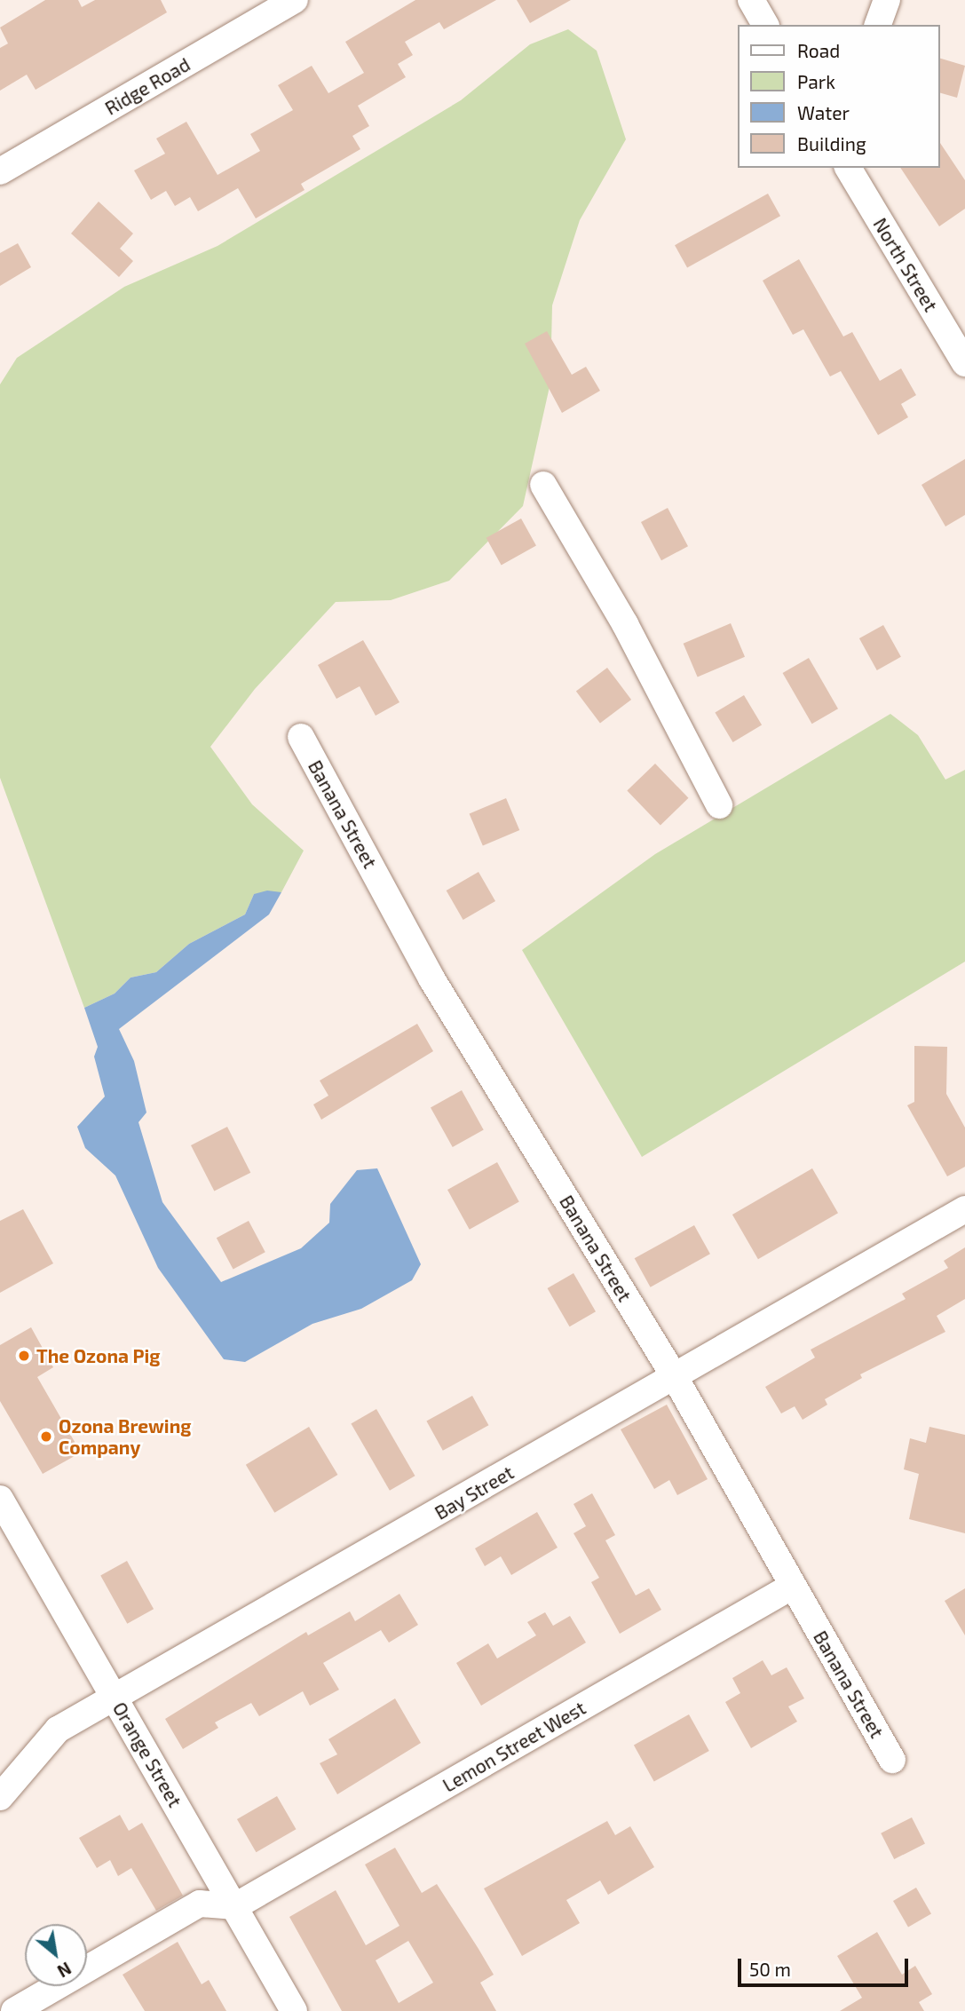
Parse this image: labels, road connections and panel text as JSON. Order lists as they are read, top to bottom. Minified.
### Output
{"streets":{"street":["Ridge Road","North Street","Banana Street","Bay Street","Lemon Street West","Orange Street"]},"crossings":[["Banana Street","Bay Street"],["Banana Street","Lemon Street West"],["Bay Street","Orange Street"],["Lemon Street West","Orange Street"]],"places":["The Ozona Pig","Ozona Brewing Company"],"legend":["Road","Park","Water","Building"],"scale_bar":"50 m","north":"bottom right"}
